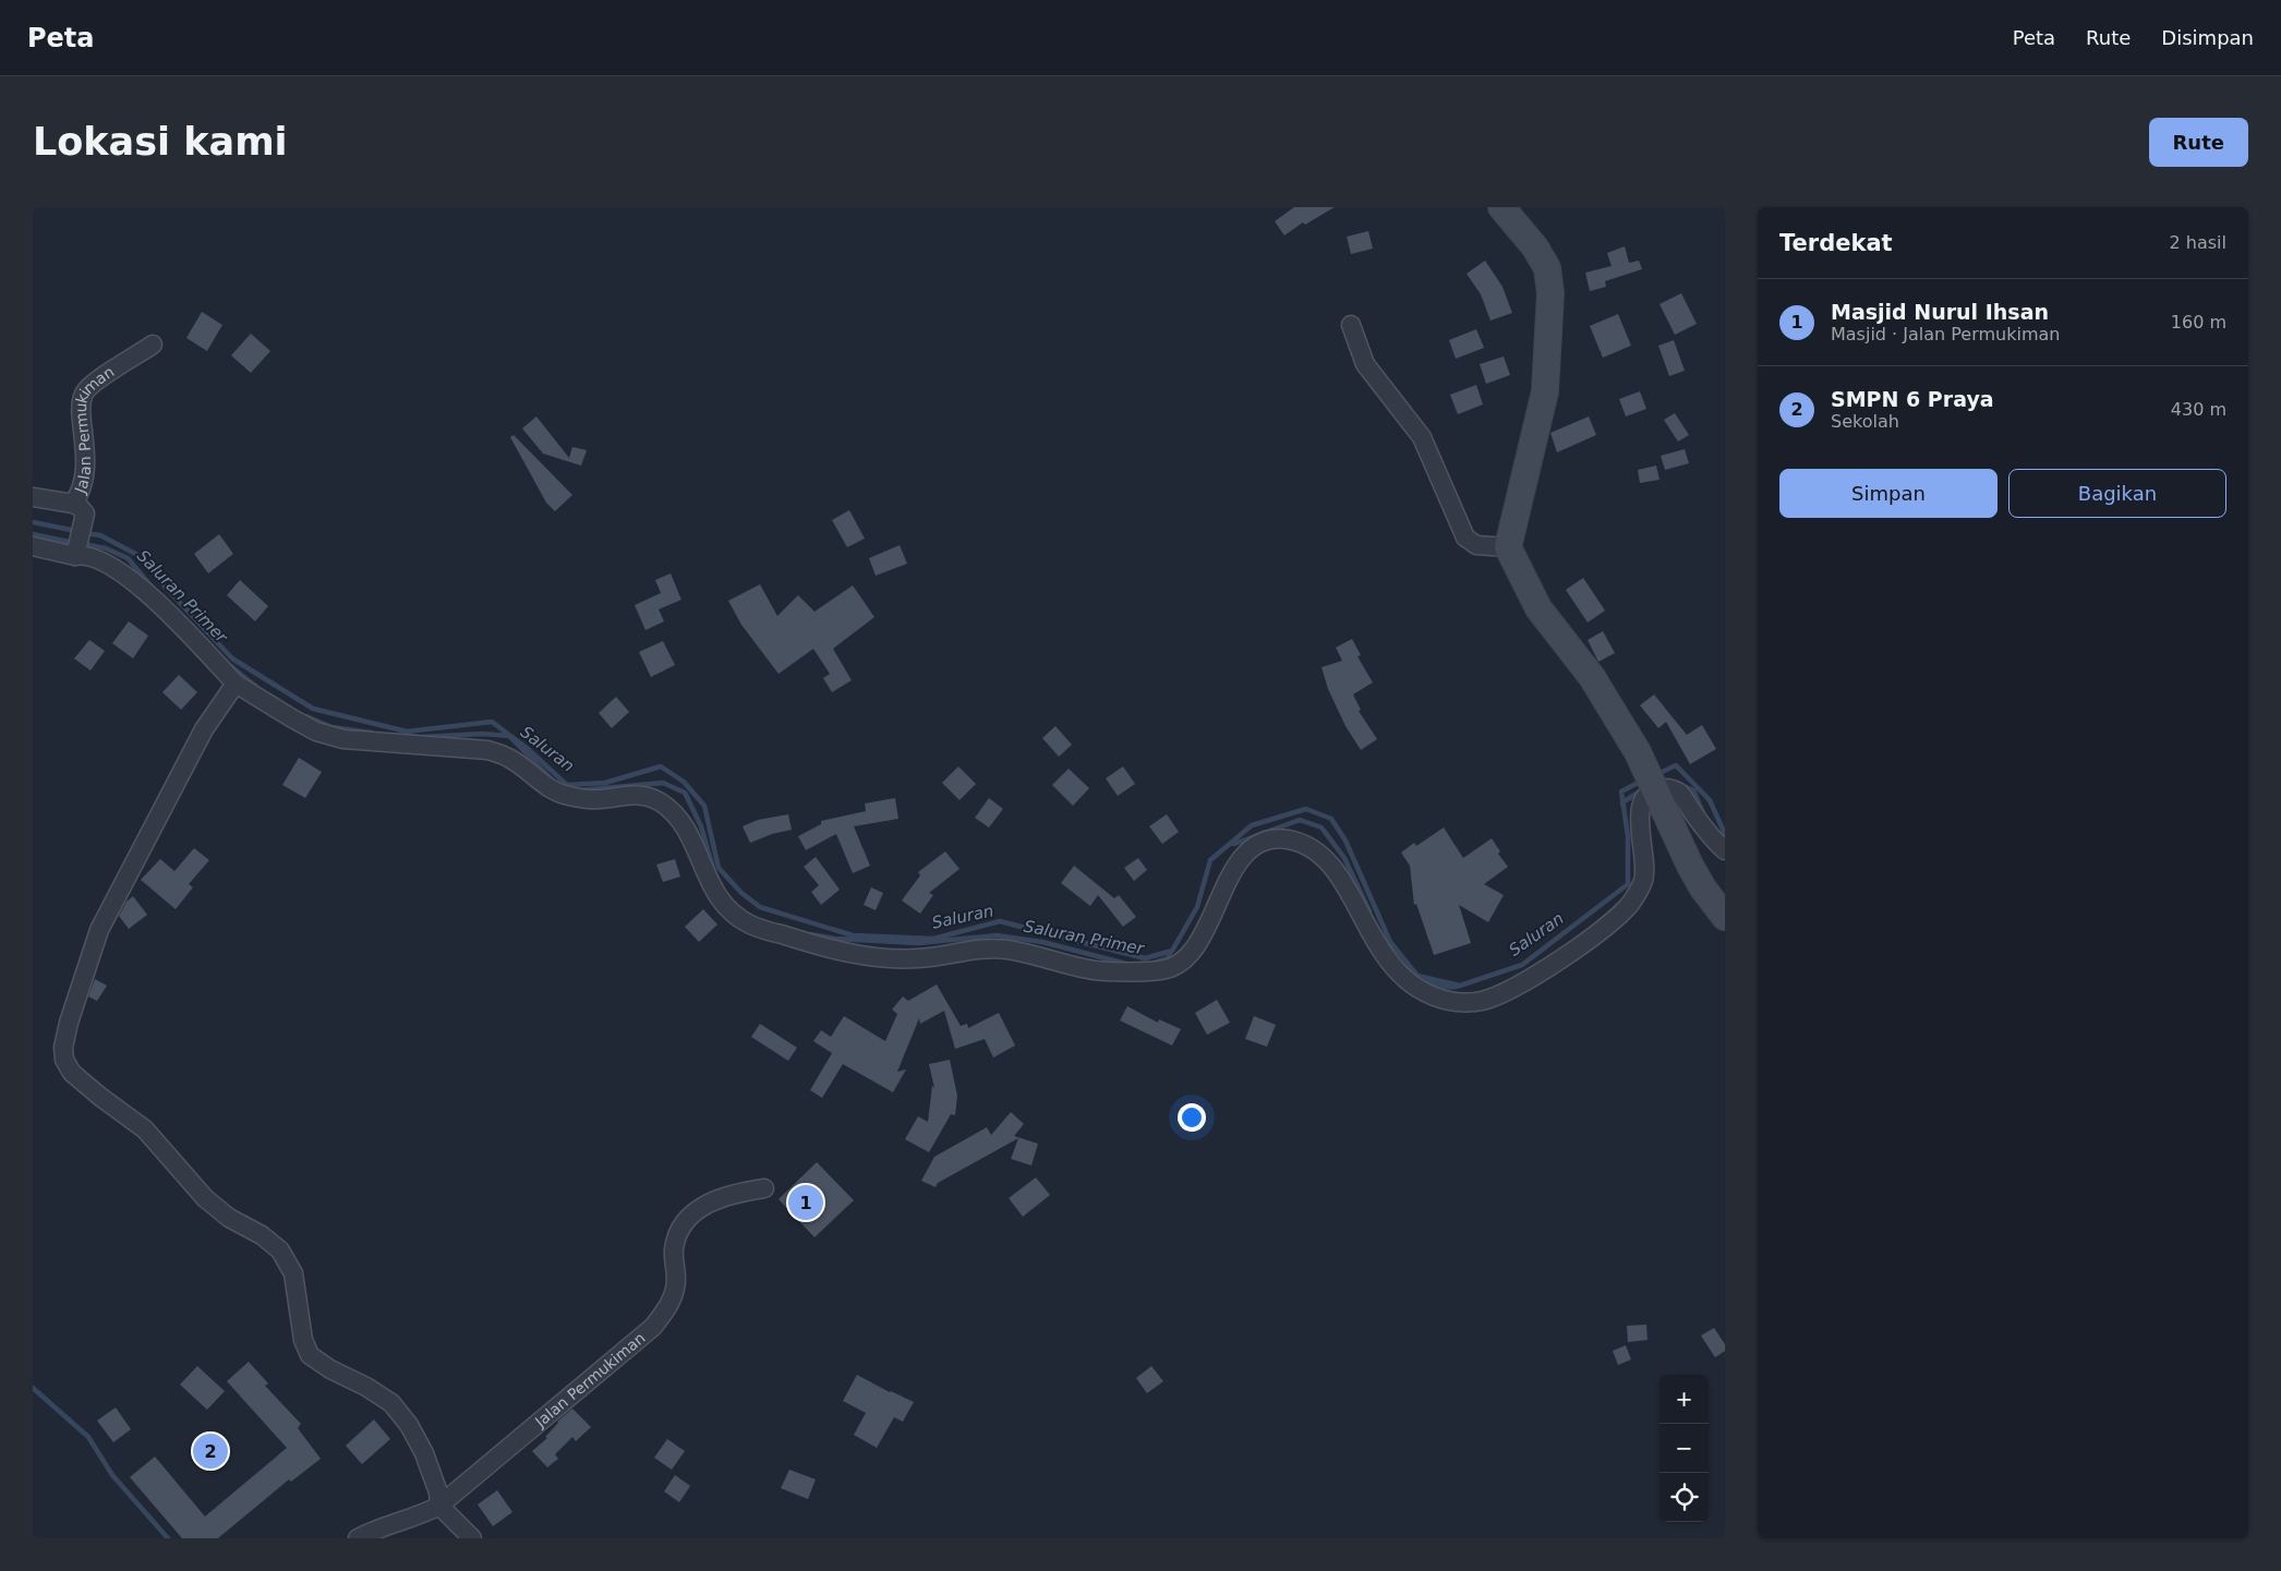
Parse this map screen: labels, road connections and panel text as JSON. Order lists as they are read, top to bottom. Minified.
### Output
{"streets":{"street":["Jalan Permukiman"]},"water":["Saluran Primer","Saluran"],"page":{"header":"Peta","nav":["Peta","Rute","Disimpan"],"buttons":["Rute",["Simpan","Bagikan"]],"title":"Lokasi kami","heading":["Terdekat","2 hasil"],"list":[{"mark":"1","name":"Masjid Nurul Ihsan","note":"Masjid · Jalan Permukiman","value":"160 m"},{"mark":"2","name":"SMPN 6 Praya","note":"Sekolah","value":"430 m"}],"pins":["1","2"],"map_buttons":["+","−"]}}
